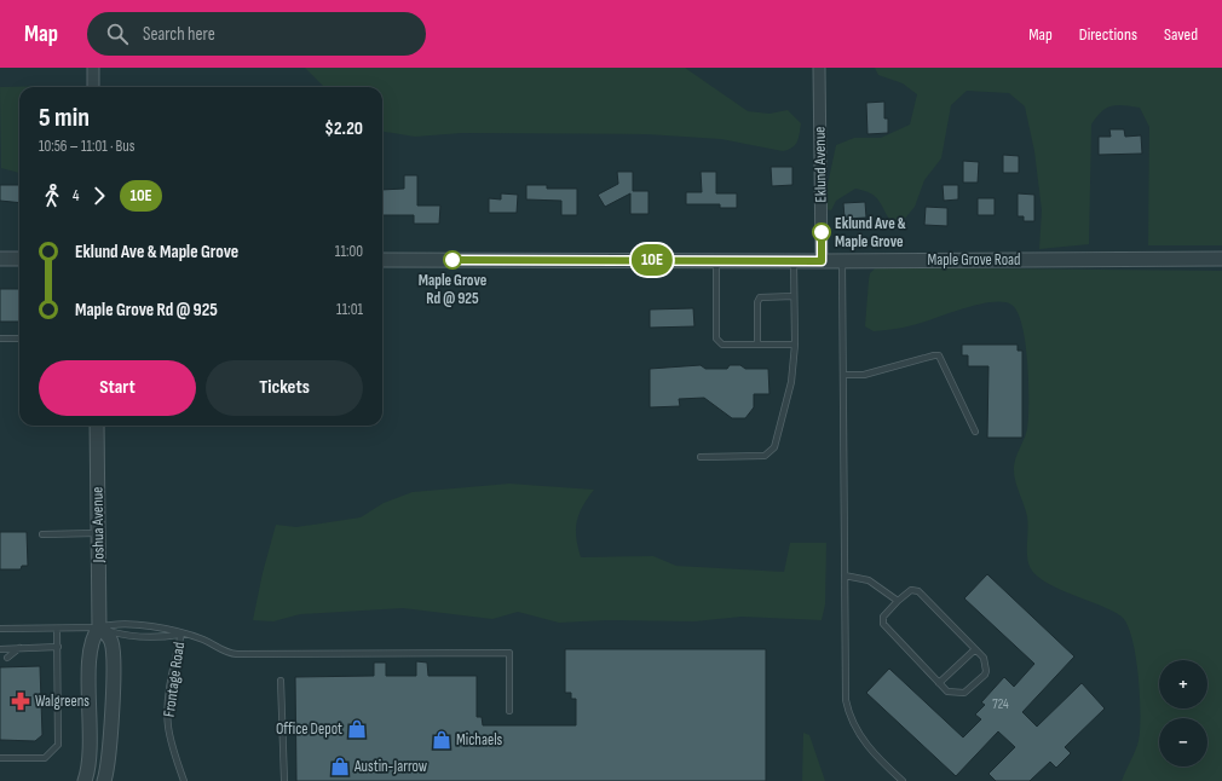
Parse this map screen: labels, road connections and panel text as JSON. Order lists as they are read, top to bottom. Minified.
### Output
{"streets":{"street":["Eklund Avenue","Maple Grove Road","Joshua Avenue"],"lane":["Frontage Road"]},"crossings":[["Eklund Avenue","Maple Grove Road"],["Joshua Avenue","Frontage Road"]],"places":{"other":["Eklund Ave & Maple Grove","Maple Grove Rd @ 925"],"pharmacy":["Walgreens"],"shop":["Office Depot","Michaels","Austin-Jarrow"]},"lines":["bus line 10E"],"house_numbers":["724"],"page":{"header":"Map","search":"Search here","nav":["Map","Directions","Saved"],"on_map":"10E","heading":["5 min","10:56 – 11:01 · Bus","$2.20"],"legs":["4","10E"],"list":[{"name":"Eklund Ave & Maple Grove","value":"11:00"},{"name":"Maple Grove Rd @ 925","value":"11:01"}],"buttons":["Start","Tickets"],"map_buttons":["+","−"]}}
